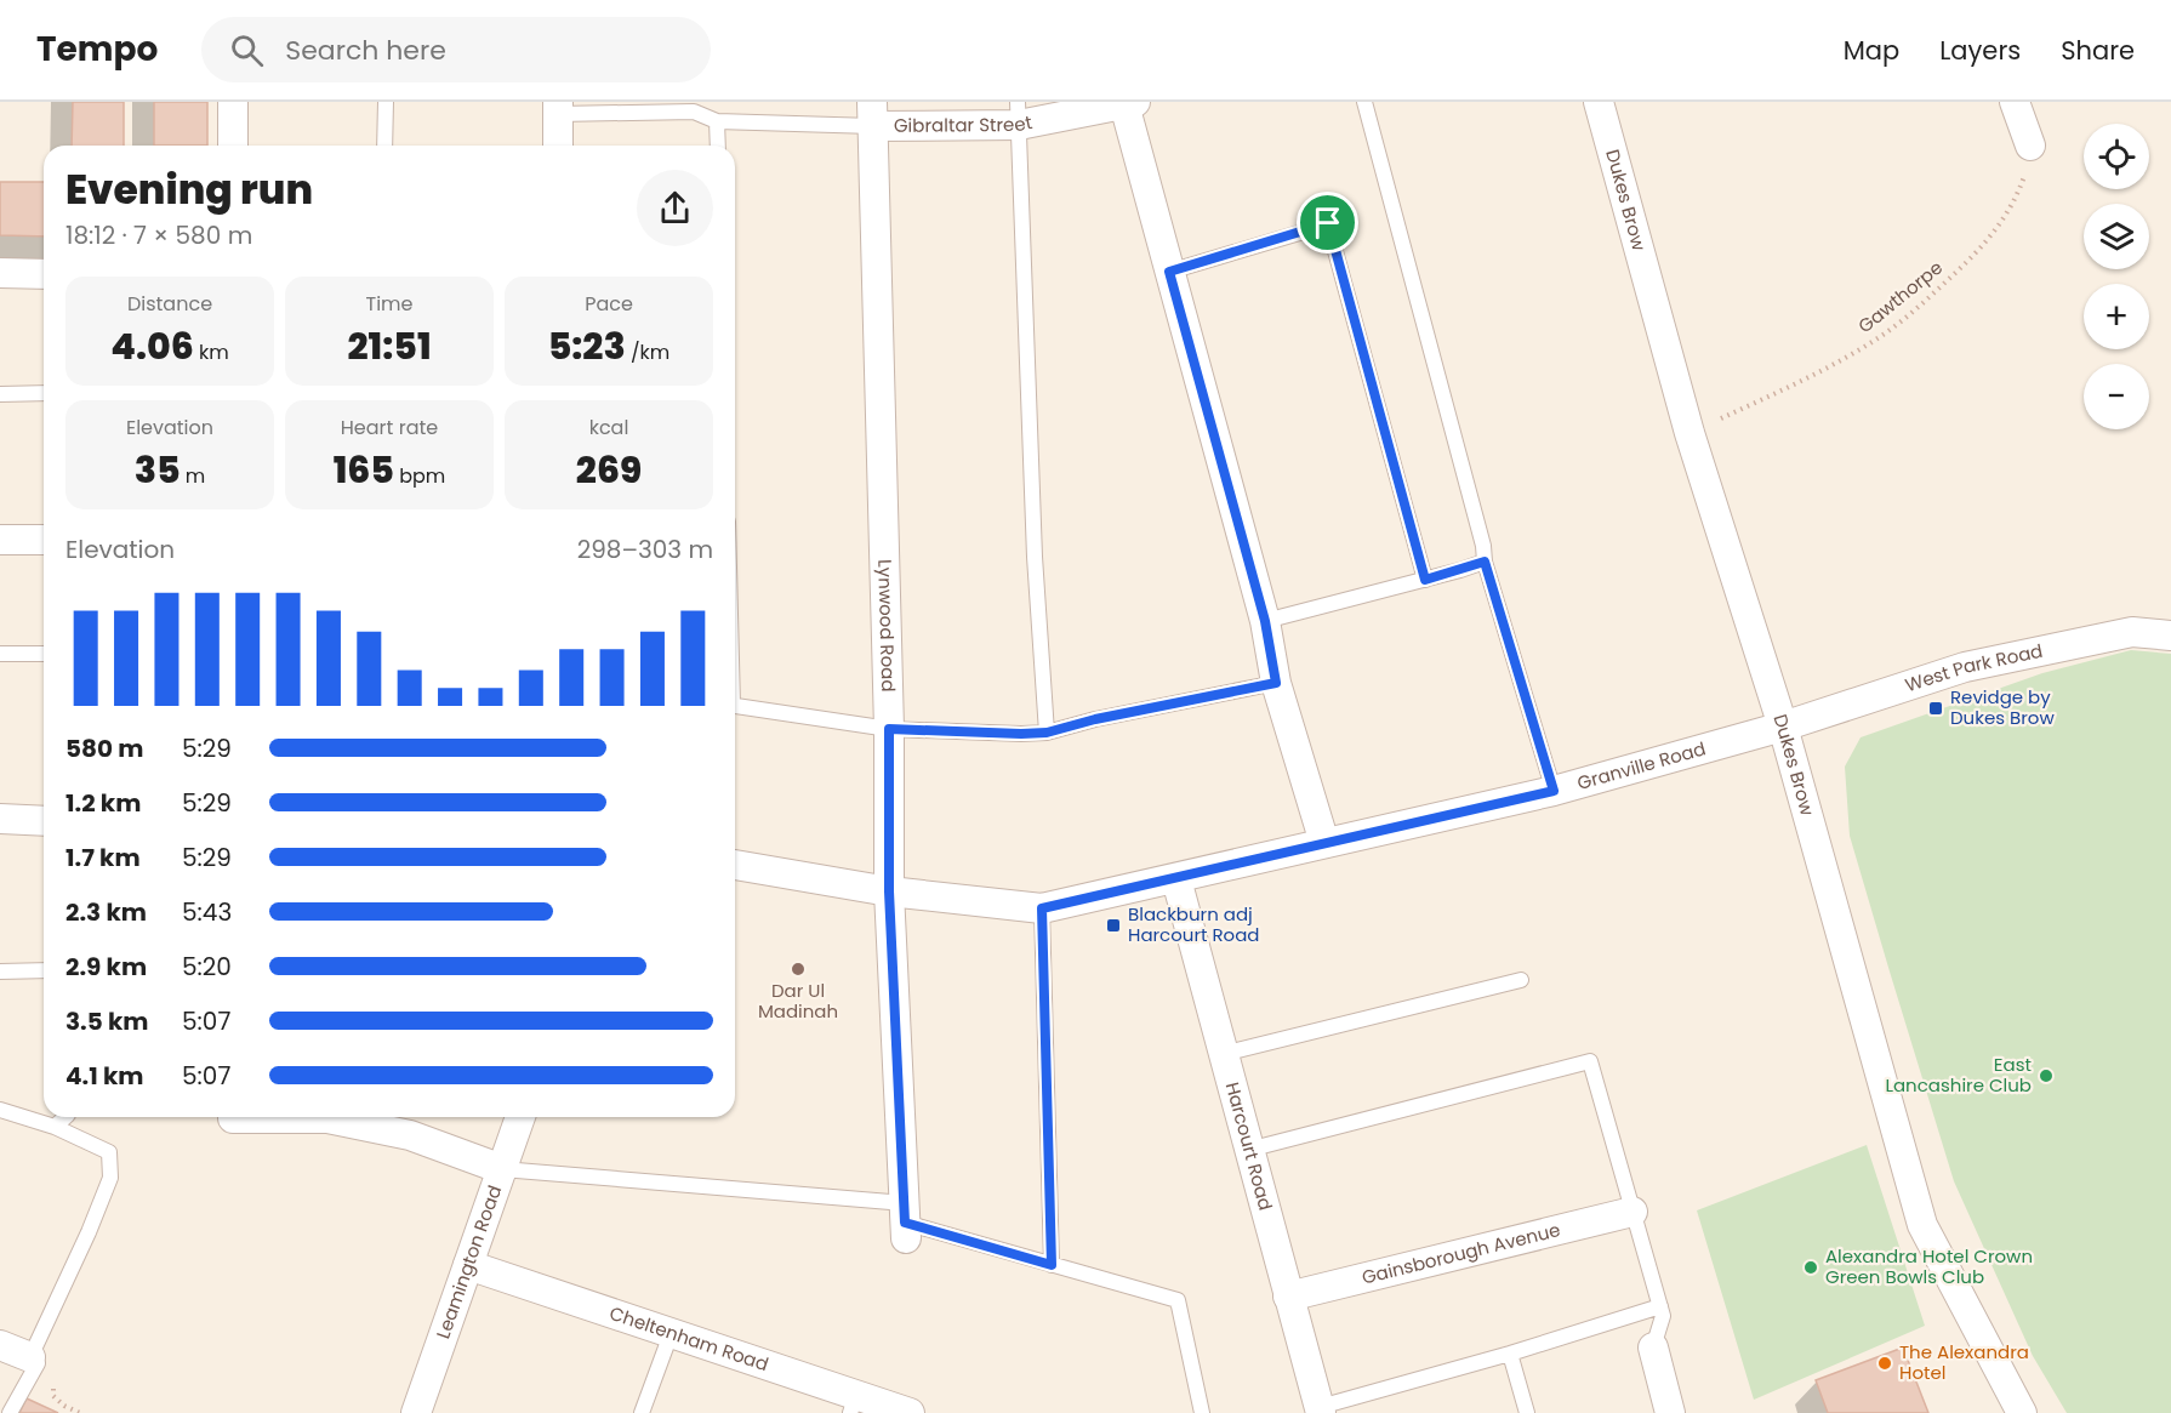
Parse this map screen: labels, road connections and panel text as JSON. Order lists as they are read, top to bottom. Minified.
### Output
{"streets":{"street":["Gibraltar Street","Dukes Brow","Lynwood Road","West Park Road","Granville Road","Harcourt Road","Gainsborough Avenue","Leamington Road","Cheltenham Road"],"path":["Gawthorpe"]},"crossings":[["Gibraltar Street","Lynwood Road"],["Dukes Brow","Gawthorpe"],["Dukes Brow","West Park Road"],["Dukes Brow","Granville Road"],["Lynwood Road","Granville Road"],["West Park Road","Granville Road"],["Granville Road","Harcourt Road"],["Harcourt Road","Gainsborough Avenue"],["Leamington Road","Cheltenham Road"]],"places":{"transit":["Revidge by Dukes Brow","Blackburn adj Harcourt Road"],"other":["Dar Ul Madinah","East Lancashire Club","Alexandra Hotel Crown Green Bowls Club","The Alexandra Hotel"]},"page":{"header":"Tempo","search":"Search here","nav":["Map","Layers","Share"],"map_buttons":["+","−"],"heading":["Evening run","18:12 · 7 × 580 m"],"stats":[["Distance","4.06 km"],["Time","21:51"],["Pace","5:23 /km"],["Elevation","35 m"],["Heart rate","165 bpm"],["kcal","269"]],"chart":["Elevation","298–303 m"],"list":[{"name":"580 m","note":"5:29"},{"name":"1.2 km","note":"5:29"},{"name":"1.7 km","note":"5:29"},{"name":"2.3 km","note":"5:43"},{"name":"2.9 km","note":"5:20"},{"name":"3.5 km","note":"5:07"},{"name":"4.1 km","note":"5:07"}]}}
